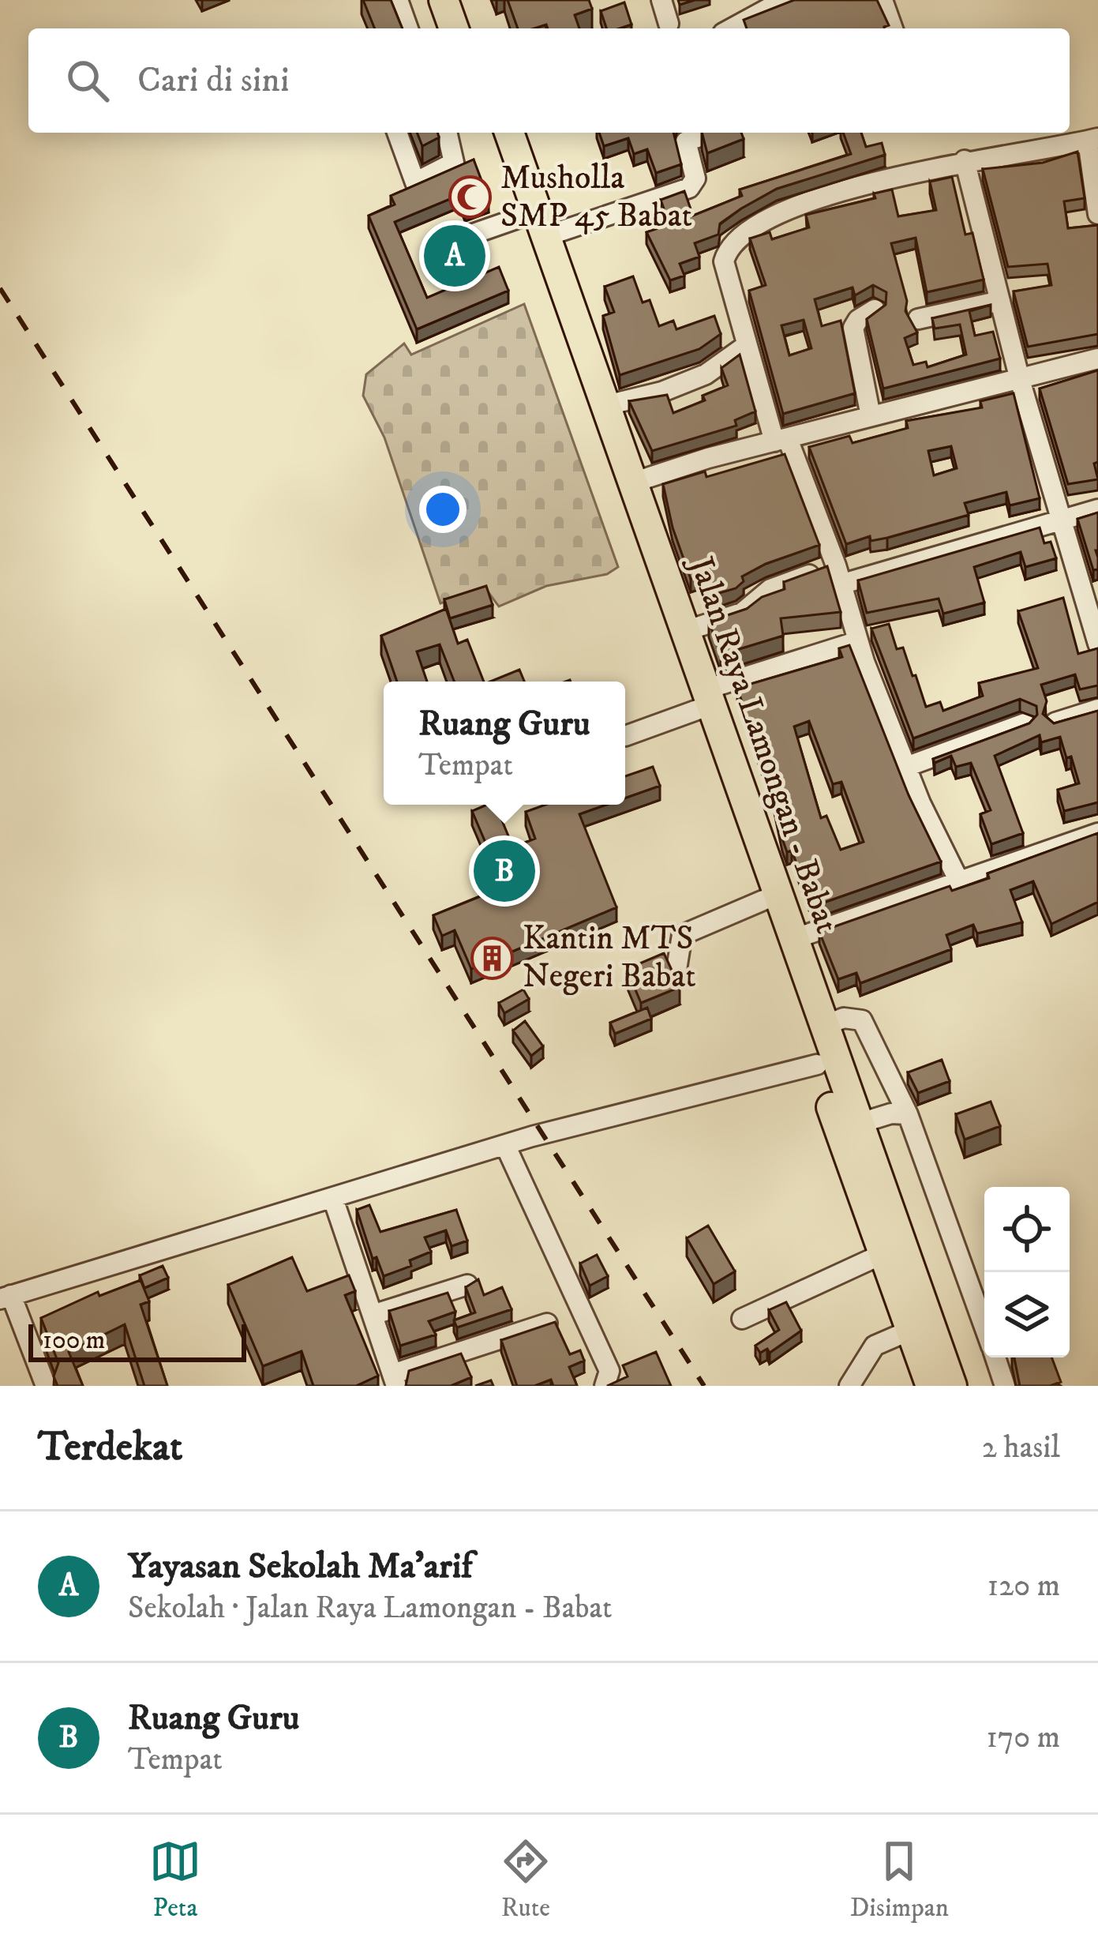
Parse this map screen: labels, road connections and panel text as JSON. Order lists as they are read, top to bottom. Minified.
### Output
{"streets":{"highway":["Jalan Raya Lamongan - Babat"]},"places":{"mosque":["Musholla SMP 45 Babat"],"building":["Kantin MTS Negeri Babat"]},"scale_bar":"100 m","page":{"search":"Cari di sini","pins":["A","B"],"popup":["Ruang Guru","Tempat"],"scale":"100 m","heading":["Terdekat","2 hasil"],"list":[{"mark":"A","name":"Yayasan Sekolah Ma'arif","note":"Sekolah · Jalan Raya Lamongan - Babat","value":"120 m"},{"mark":"B","name":"Ruang Guru","note":"Tempat","value":"170 m"}],"nav":["Peta","Rute","Disimpan"]}}
